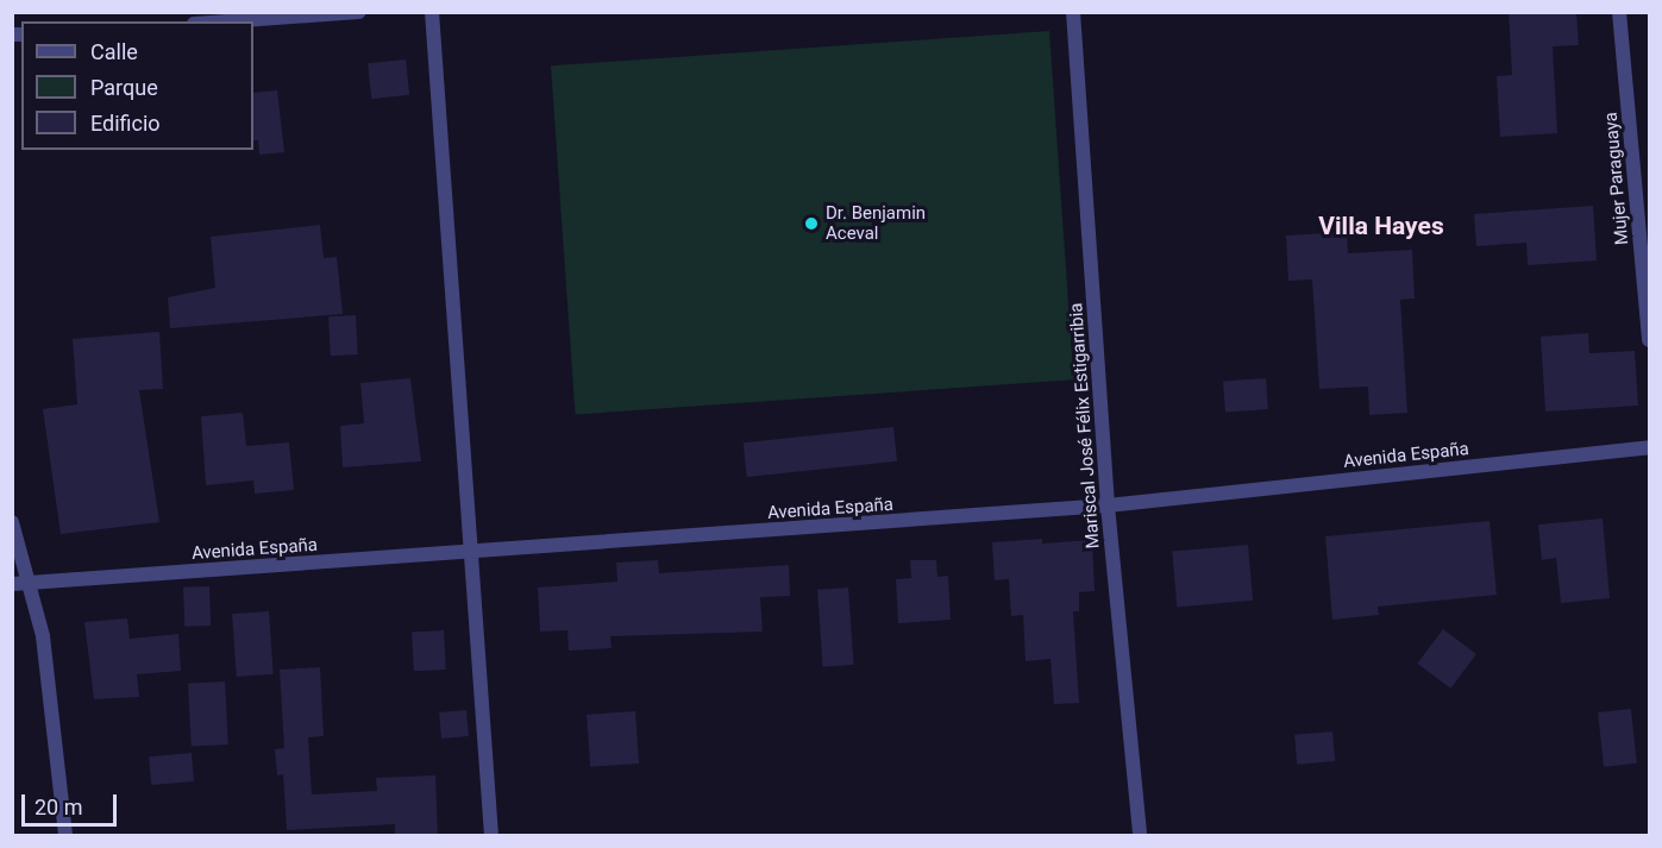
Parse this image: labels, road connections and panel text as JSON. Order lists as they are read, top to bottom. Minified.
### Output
{"streets":{"street":["Mujer Paraguaya","Mariscal José Félix Estigarribia","Avenida España"]},"crossings":[["Mariscal José Félix Estigarribia","Avenida España"]],"districts":["Villa Hayes"],"places":["Dr. Benjamin Aceval"],"legend":["Calle","Parque","Edificio"],"scale_bar":"20 m"}
